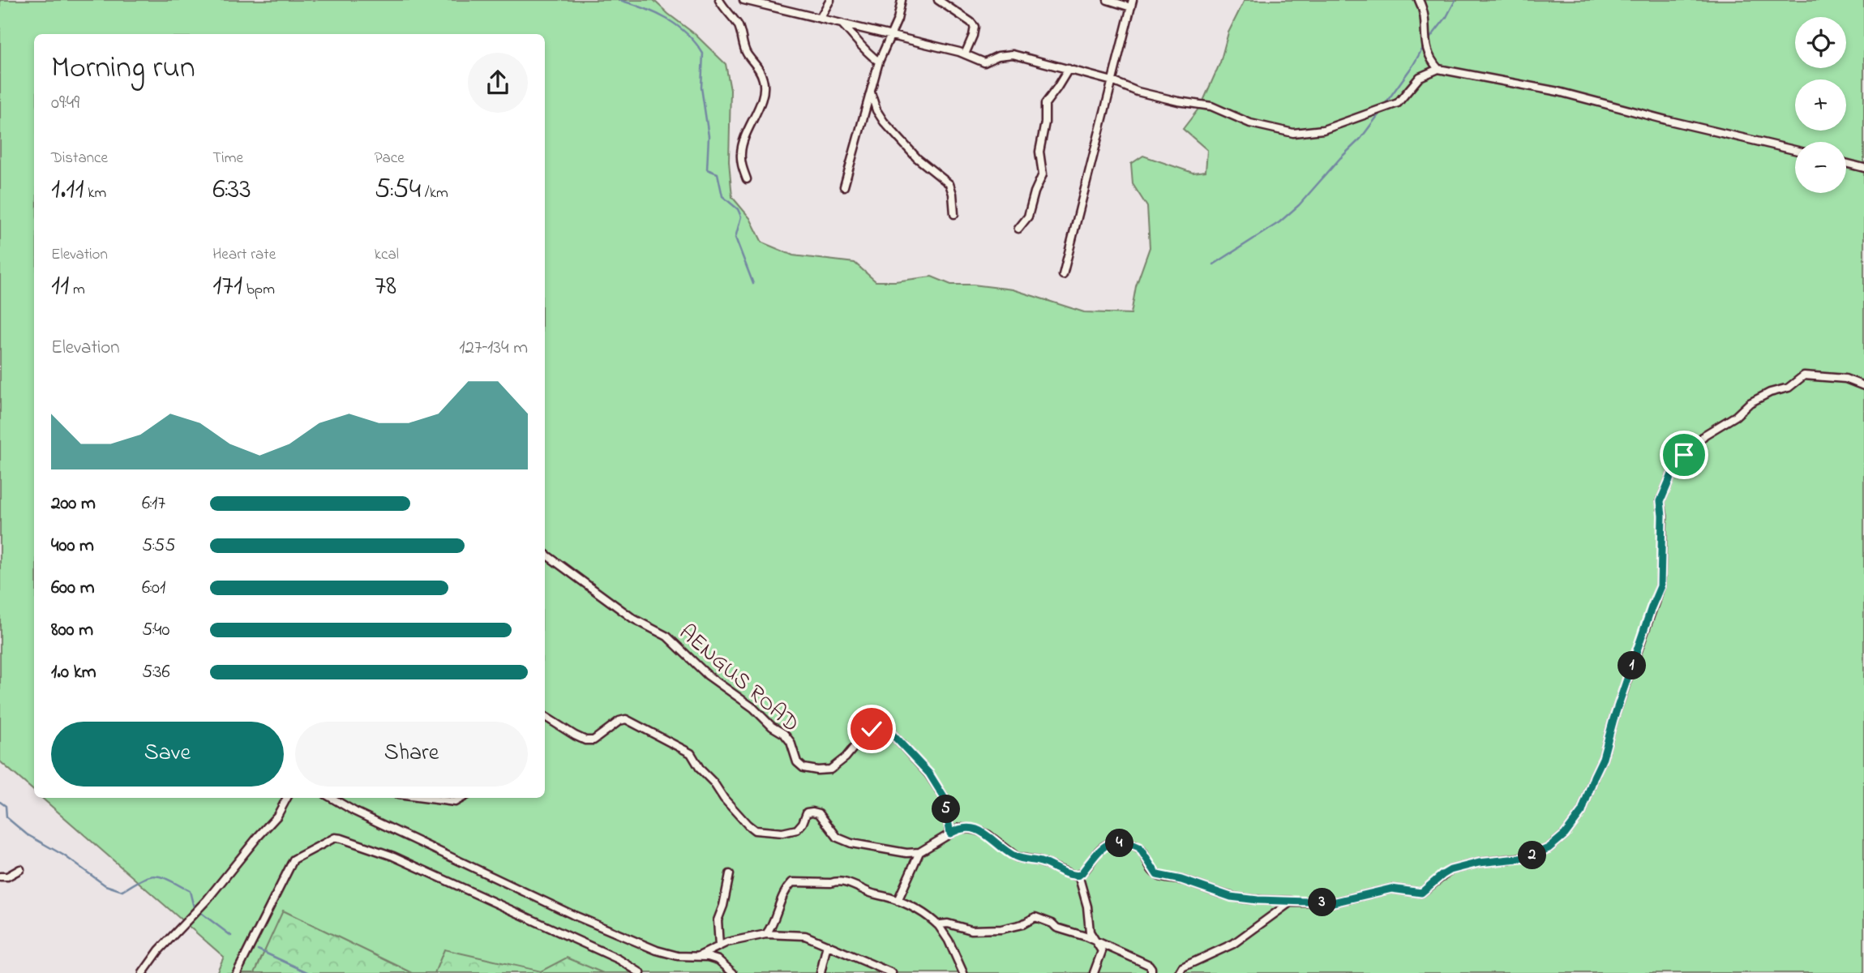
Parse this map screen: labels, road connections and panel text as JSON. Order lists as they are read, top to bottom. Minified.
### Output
{"streets":{"street":["AENGUS ROAD"]},"page":{"map_buttons":["+","−"],"heading":["Morning run","09:49"],"stats":[["Distance","1.11 km"],["Time","6:33"],["Pace","5:54 /km"],["Elevation","11 m"],["Heart rate","171 bpm"],["kcal","78"]],"chart":["Elevation","127–134 m"],"list":[{"name":"200 m","note":"6:17"},{"name":"400 m","note":"5:55"},{"name":"600 m","note":"6:01"},{"name":"800 m","note":"5:40"},{"name":"1.0 km","note":"5:36"}],"pins":["1","5","4","2","3"],"buttons":["Save","Share"]}}
